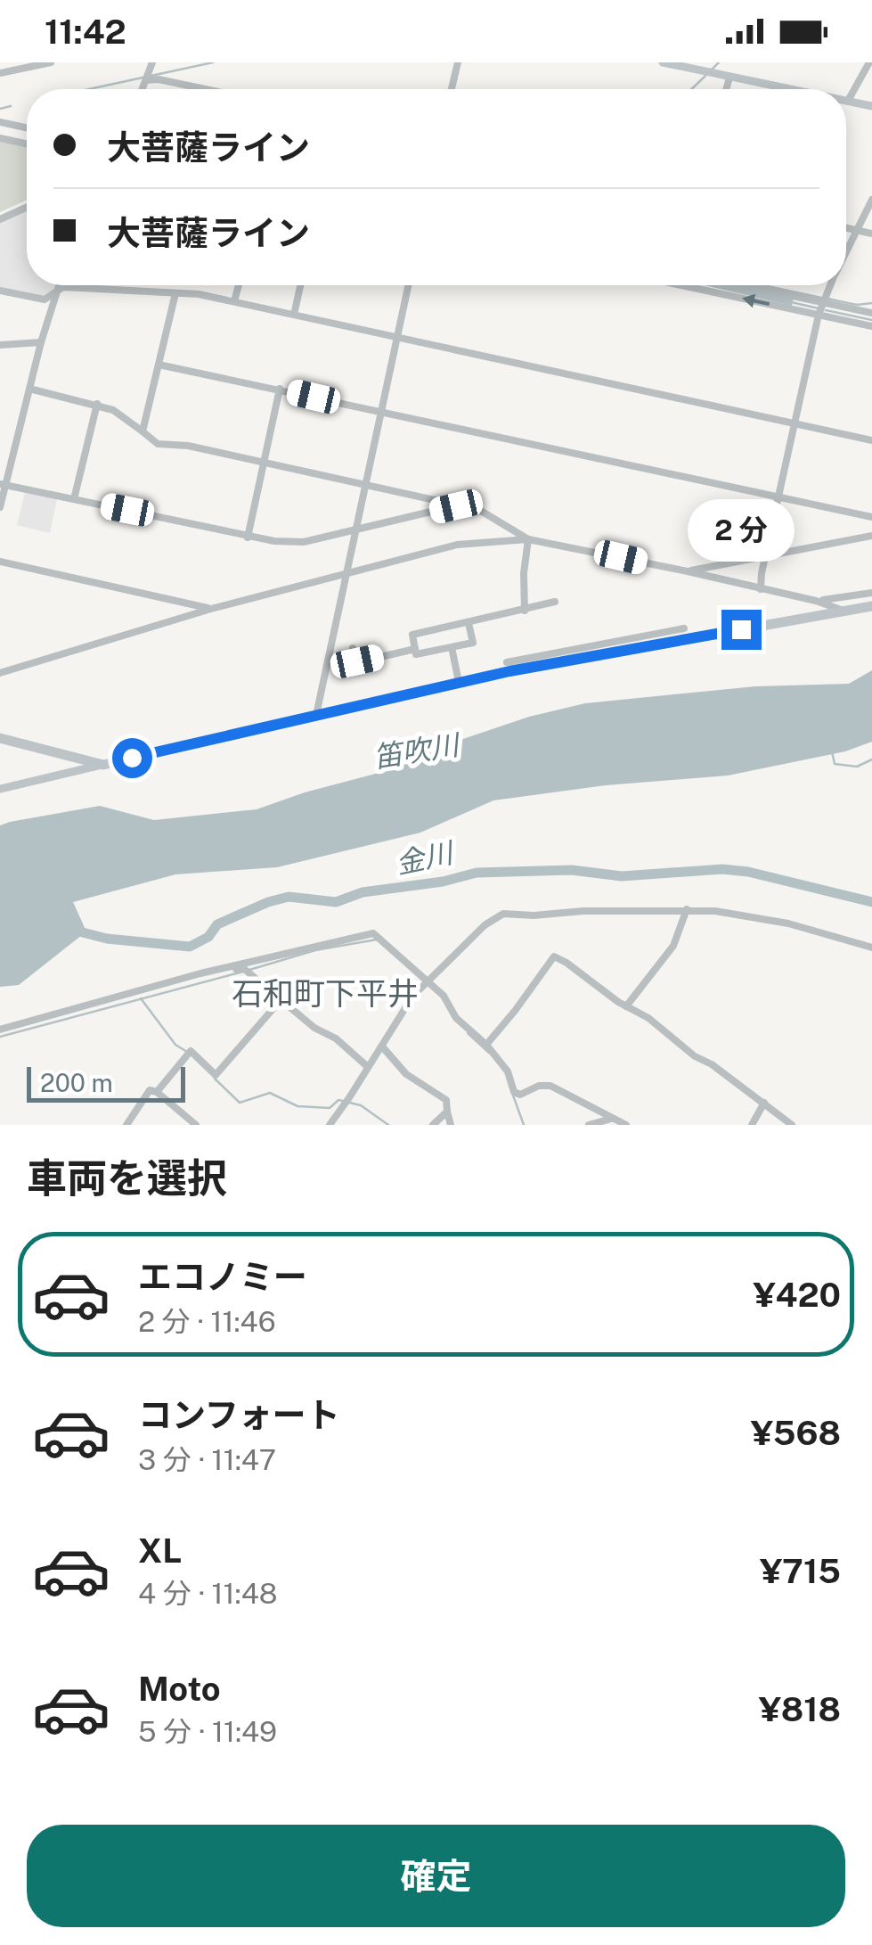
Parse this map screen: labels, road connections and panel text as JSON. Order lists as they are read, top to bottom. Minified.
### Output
{"districts":["石和町下平井"],"water":["笛吹川","金川"],"scale_bar":"200 m","page":{"status":"11:42","banner":["大菩薩ライン","大菩薩ライン"],"bubble":"2 分","scale":"200 m","heading":"車両を選択","list":[{"name":"エコノミー","note":"2 分 · 11:46","value":"¥420"},{"name":"コンフォート","note":"3 分 · 11:47","value":"¥568"},{"name":"XL","note":"4 分 · 11:48","value":"¥715"},{"name":"Moto","note":"5 分 · 11:49","value":"¥818"}],"buttons":"確定"}}
